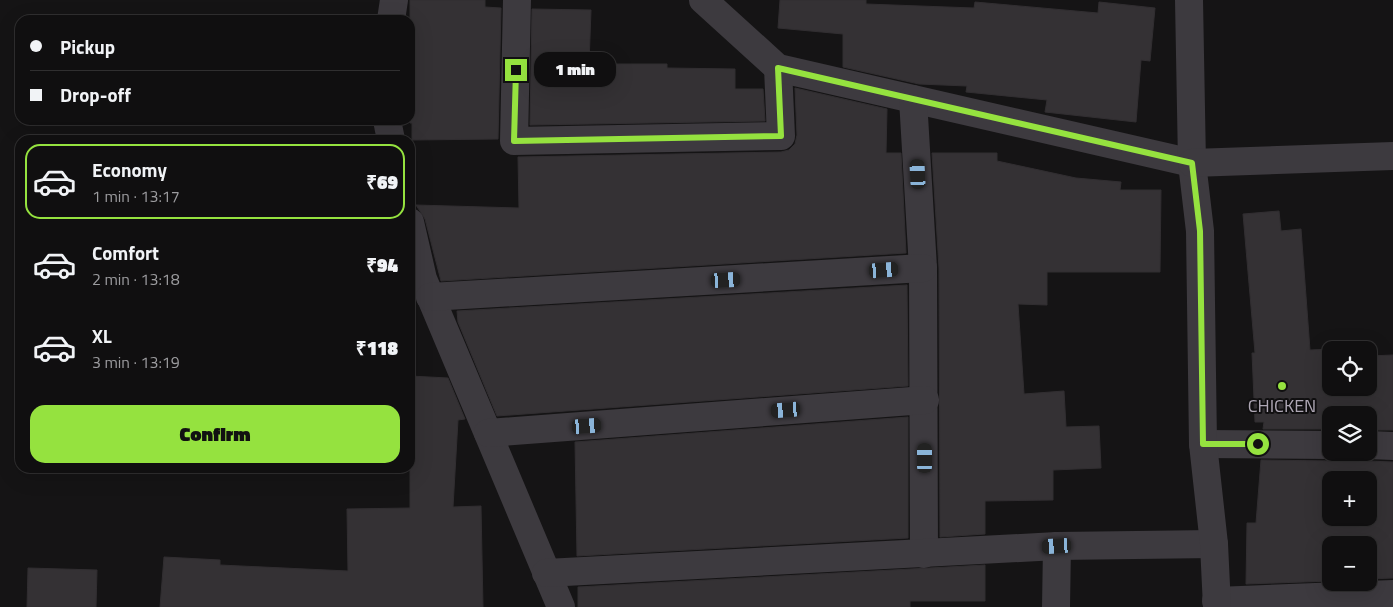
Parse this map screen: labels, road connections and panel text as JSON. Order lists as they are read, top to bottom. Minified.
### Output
{"places":["CHICKEN"],"page":{"banner":["Pickup","Drop-off"],"bubble":"1 min","list":[{"name":"Economy","note":"1 min · 13:17","value":"₹69"},{"name":"Comfort","note":"2 min · 13:18","value":"₹94"},{"name":"XL","note":"3 min · 13:19","value":"₹118"}],"map_buttons":["+","−"],"buttons":"Confirm"}}
